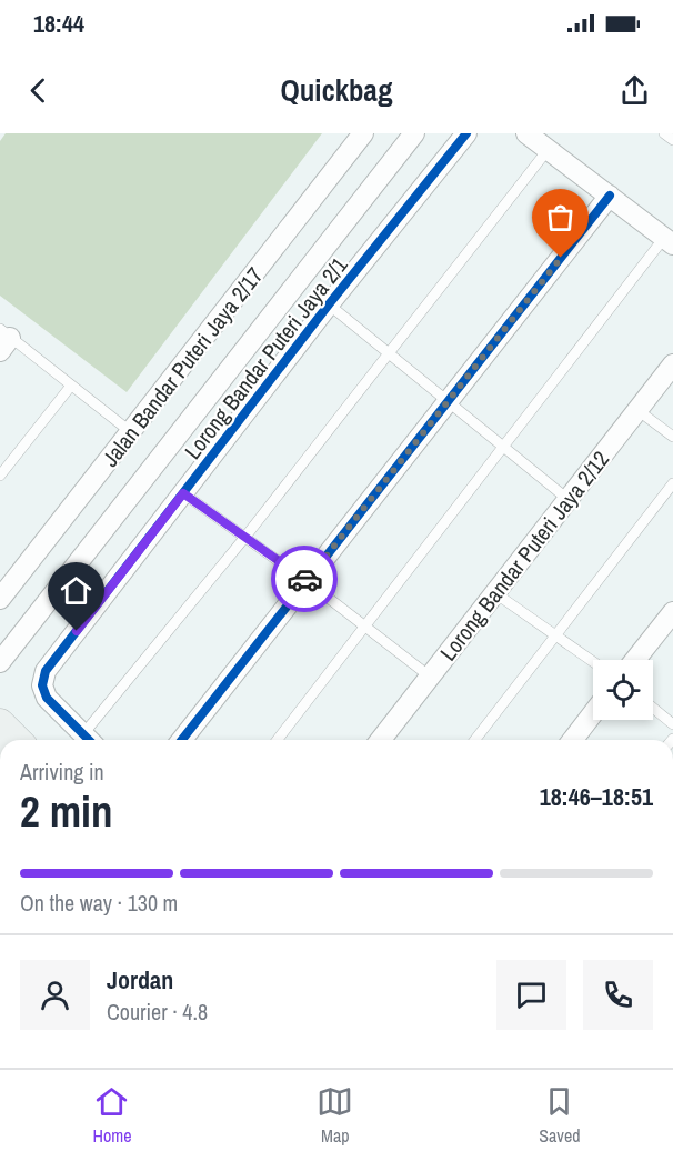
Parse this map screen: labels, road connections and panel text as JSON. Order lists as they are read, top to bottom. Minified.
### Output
{"streets":{"street":["Lorong Bandar Puteri Jaya 2/1","Jalan Bandar Puteri Jaya 2/17","Lorong Bandar Puteri Jaya 2/12"]},"page":{"status":"18:44","header":"Quickbag","heading":["2 min","Arriving in","18:46–18:51"],"panel":["Jordan","Courier · 4.8"],"bar":"On the way · 130 m","tabs":["Home","Map","Saved"]}}
